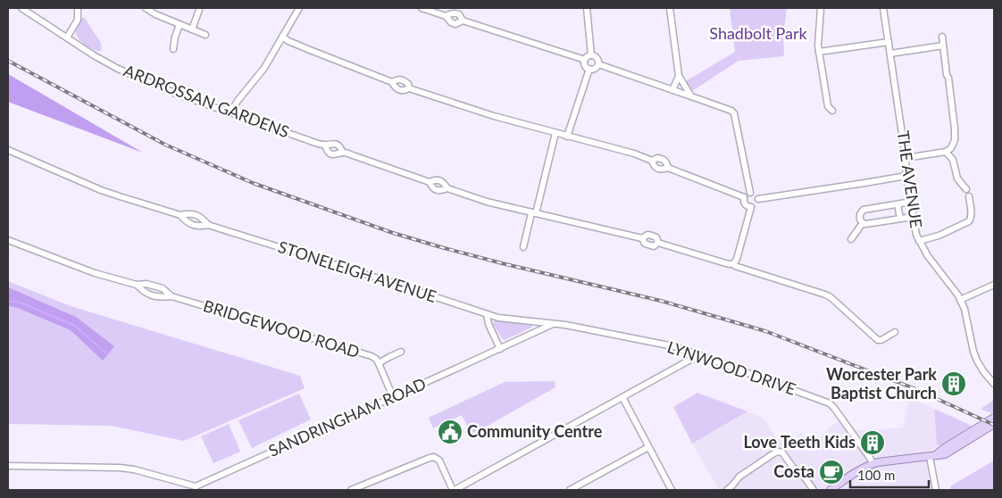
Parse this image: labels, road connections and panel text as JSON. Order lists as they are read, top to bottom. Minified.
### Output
{"streets":{"street":["ARDROSSAN GARDENS","THE AVENUE","STONELEIGH AVENUE","BRIDGEWOOD ROAD","LYNWOOD DRIVE","SANDRINGHAM ROAD"]},"crossings":[["STONELEIGH AVENUE","LYNWOOD DRIVE"],["BRIDGEWOOD ROAD","SANDRINGHAM ROAD"],["LYNWOOD DRIVE","SANDRINGHAM ROAD"]],"parks":["Shadbolt Park"],"places":{"building":["Worcester Park Baptist Church","Love Teeth Kids"],"public building":["Community Centre"],"cafe":["Costa"]},"scale_bar":"100 m"}
